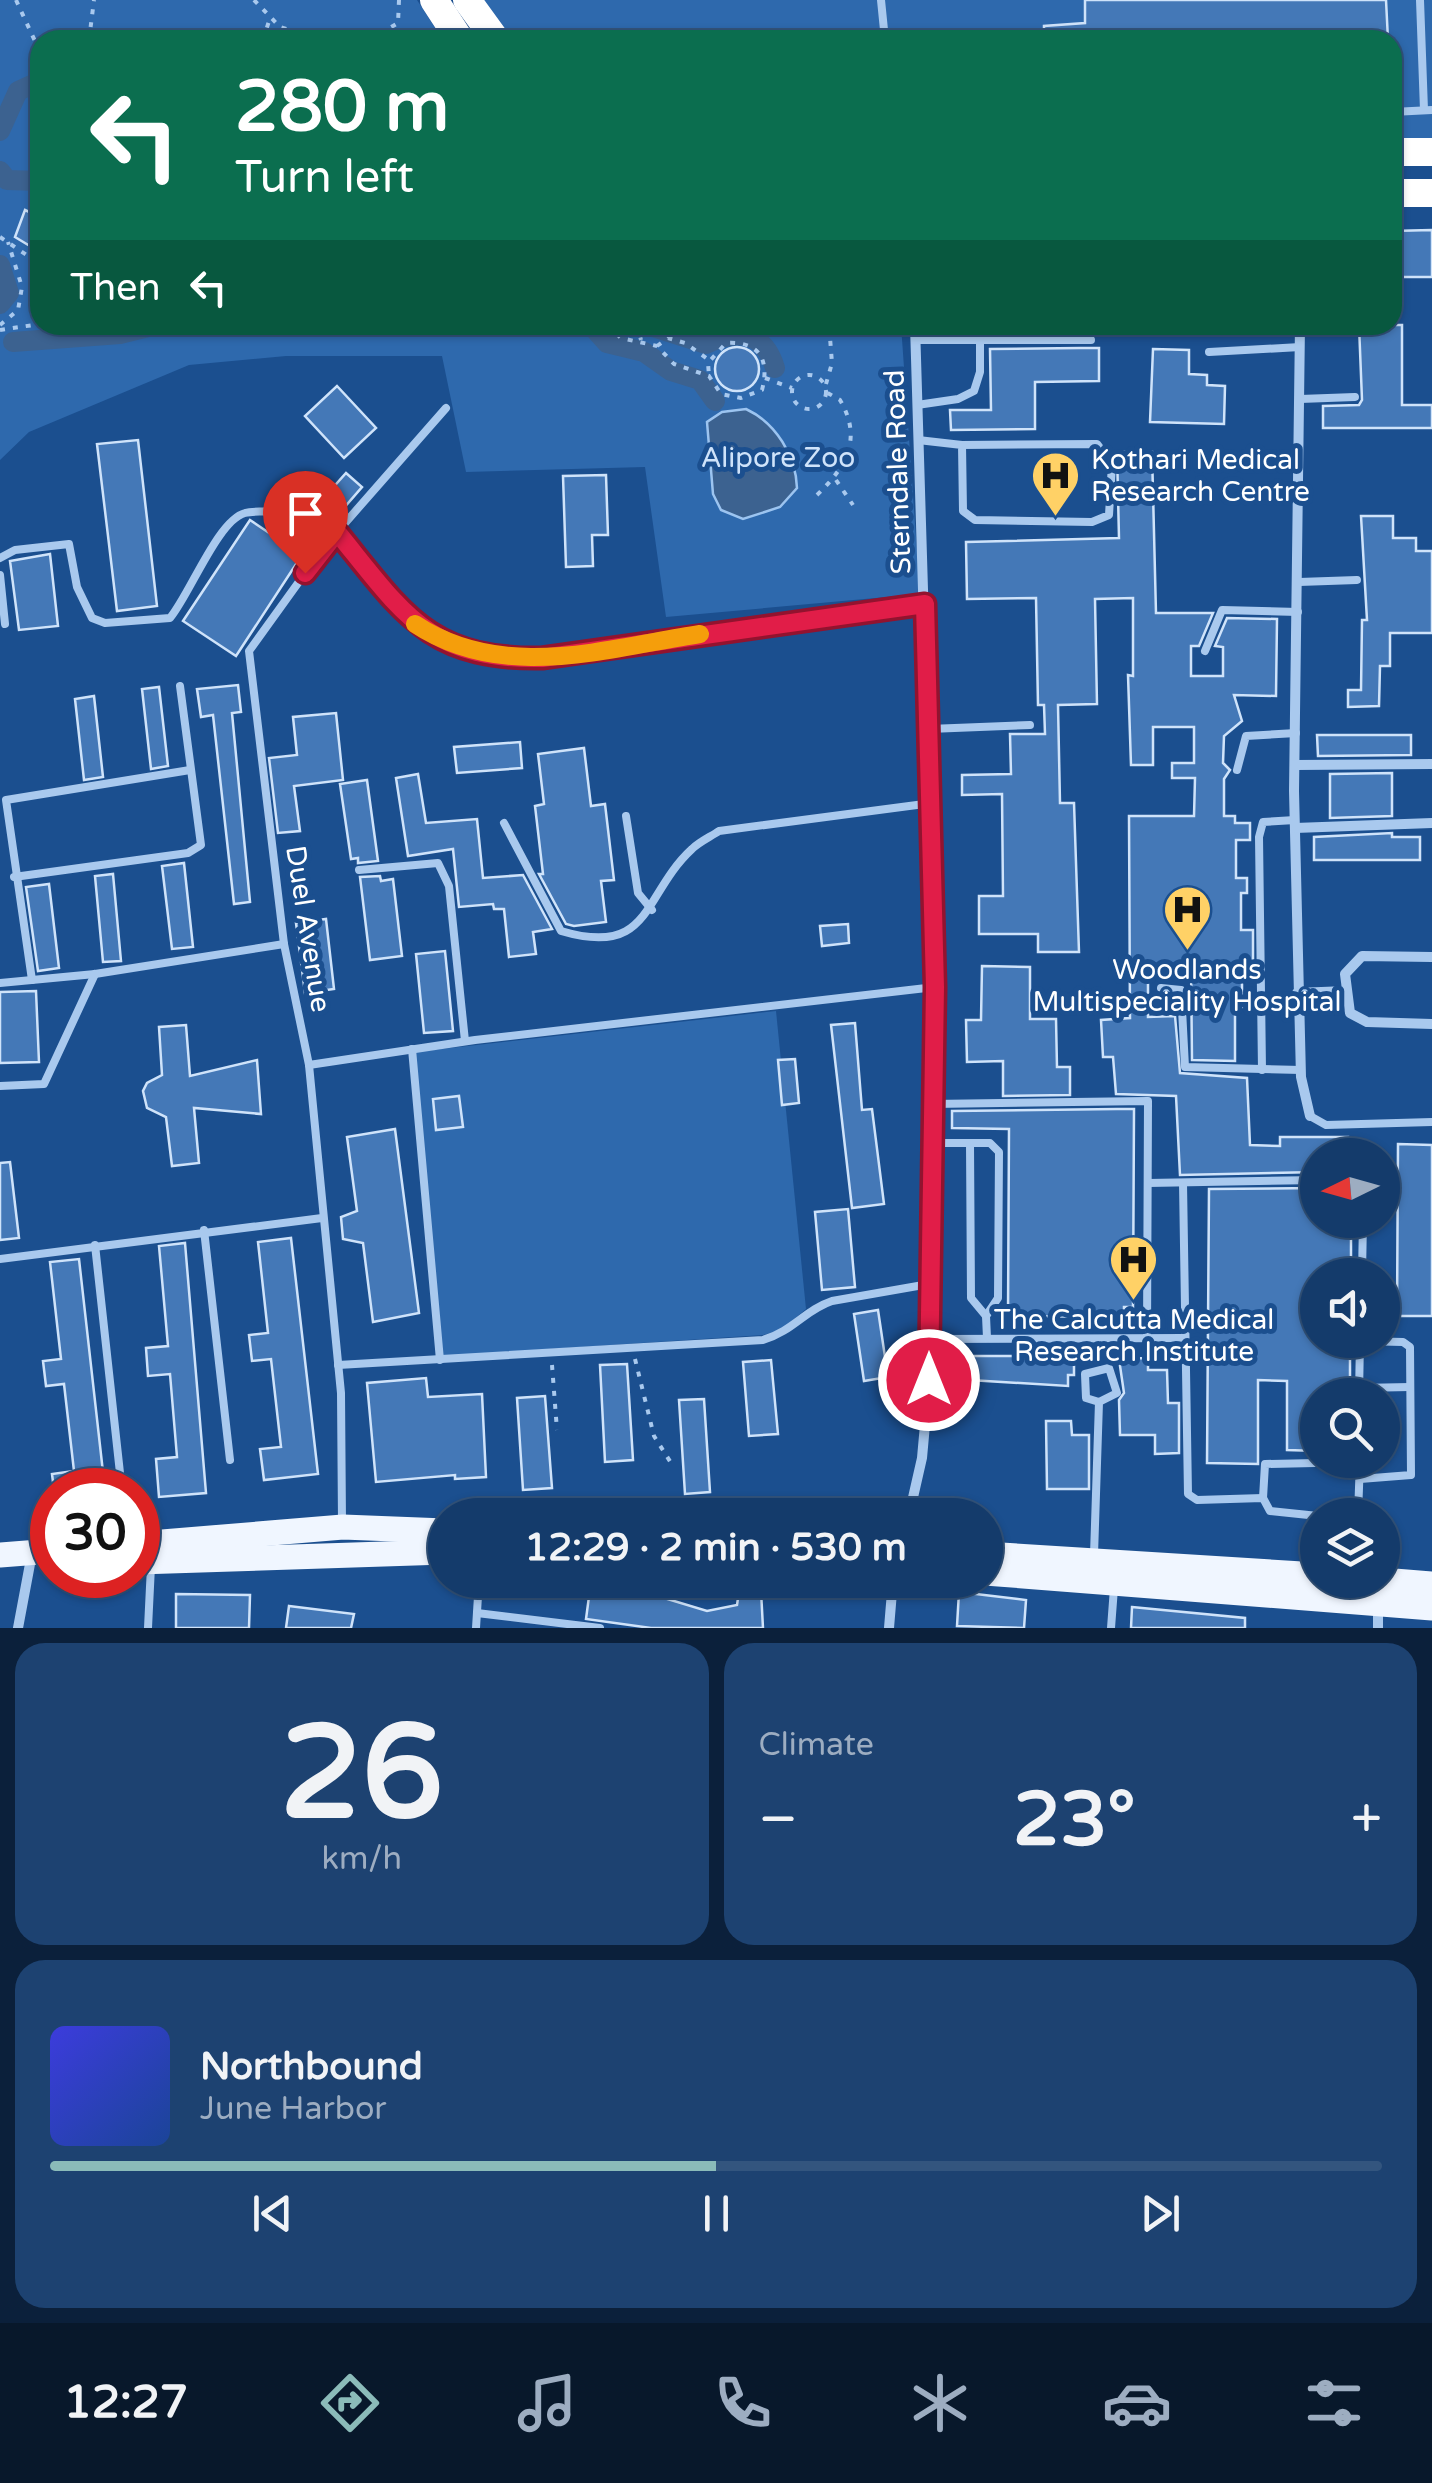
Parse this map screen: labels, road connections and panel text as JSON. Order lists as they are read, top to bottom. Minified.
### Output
{"streets":{"street":["Sterndale Road"],"lane":["Duel Avenue"]},"parks":["Alipore Zoo"],"places":{"hospital":["Kothari Medical Research Centre","Woodlands Multispeciality Hospital","The Calcutta Medical Research Institute"]},"north":"left","page":{"turn":["280 m","Turn left"],"then":"Then","limit":"30","trip":"12:29 · 2 min · 530 m","tile":[["26","km/h"],"Climate"],"heat":["−","23°","+"],"song":["Northbound","June Harbor"],"tabs":"12:27"}}
